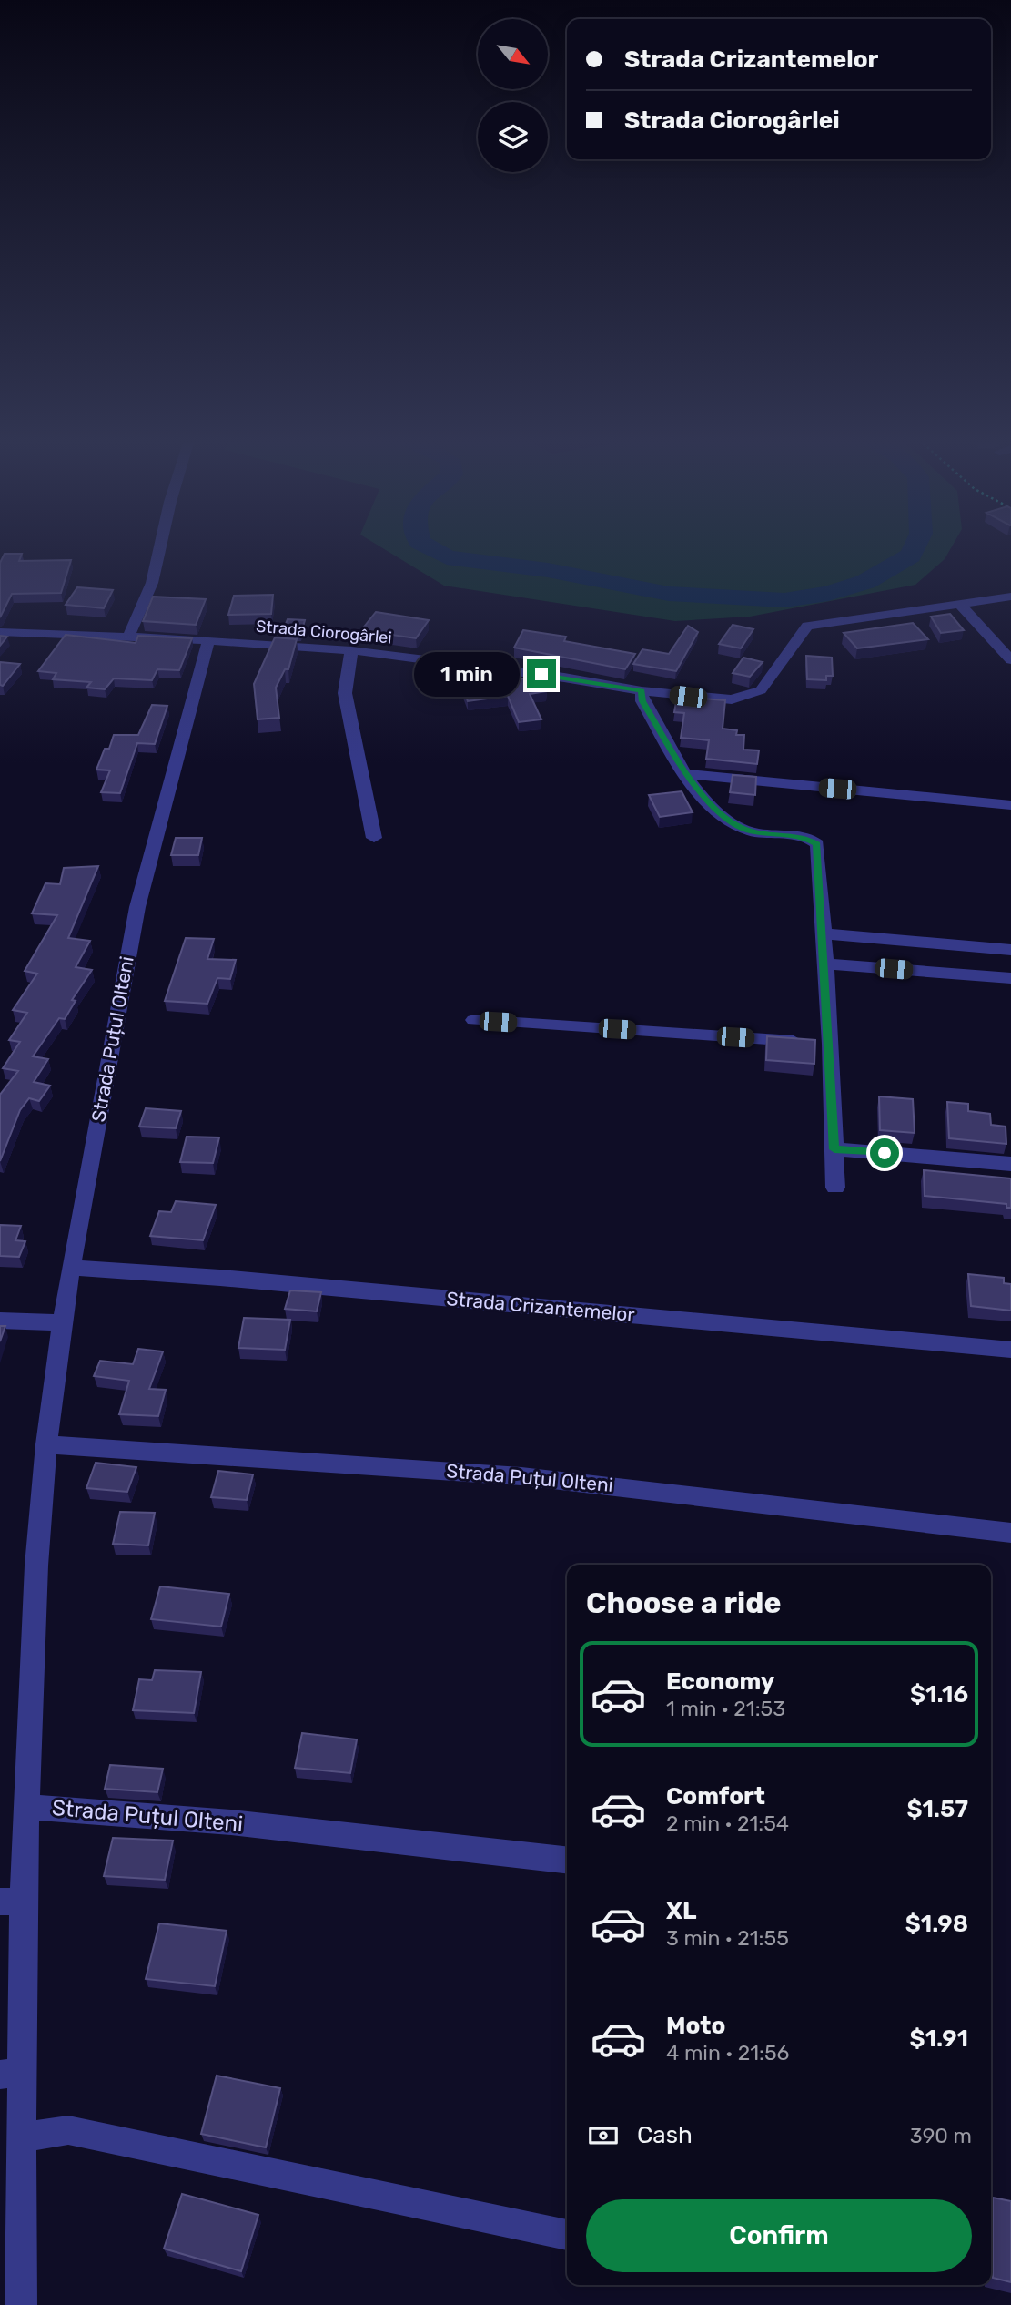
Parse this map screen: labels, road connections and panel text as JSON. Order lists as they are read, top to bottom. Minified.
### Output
{"streets":{"street":["Strada Ciorogârlei","Strada Puțul Olteni","Strada Crizantemelor"]},"crossings":[["Strada Ciorogârlei","Strada Puțul Olteni"],["Strada Puțul Olteni","Strada Crizantemelor"]],"north":"bottom right","page":{"banner":["Strada Crizantemelor","Strada Ciorogârlei"],"bubble":"1 min","heading":"Choose a ride","list":[{"name":"Economy","note":"1 min · 21:53","value":"$1.16"},{"name":"Comfort","note":"2 min · 21:54","value":"$1.57"},{"name":"XL","note":"3 min · 21:55","value":"$1.98"},{"name":"Moto","note":"4 min · 21:56","value":"$1.91"}],"pay":["Cash","390 m"],"buttons":"Confirm"}}
